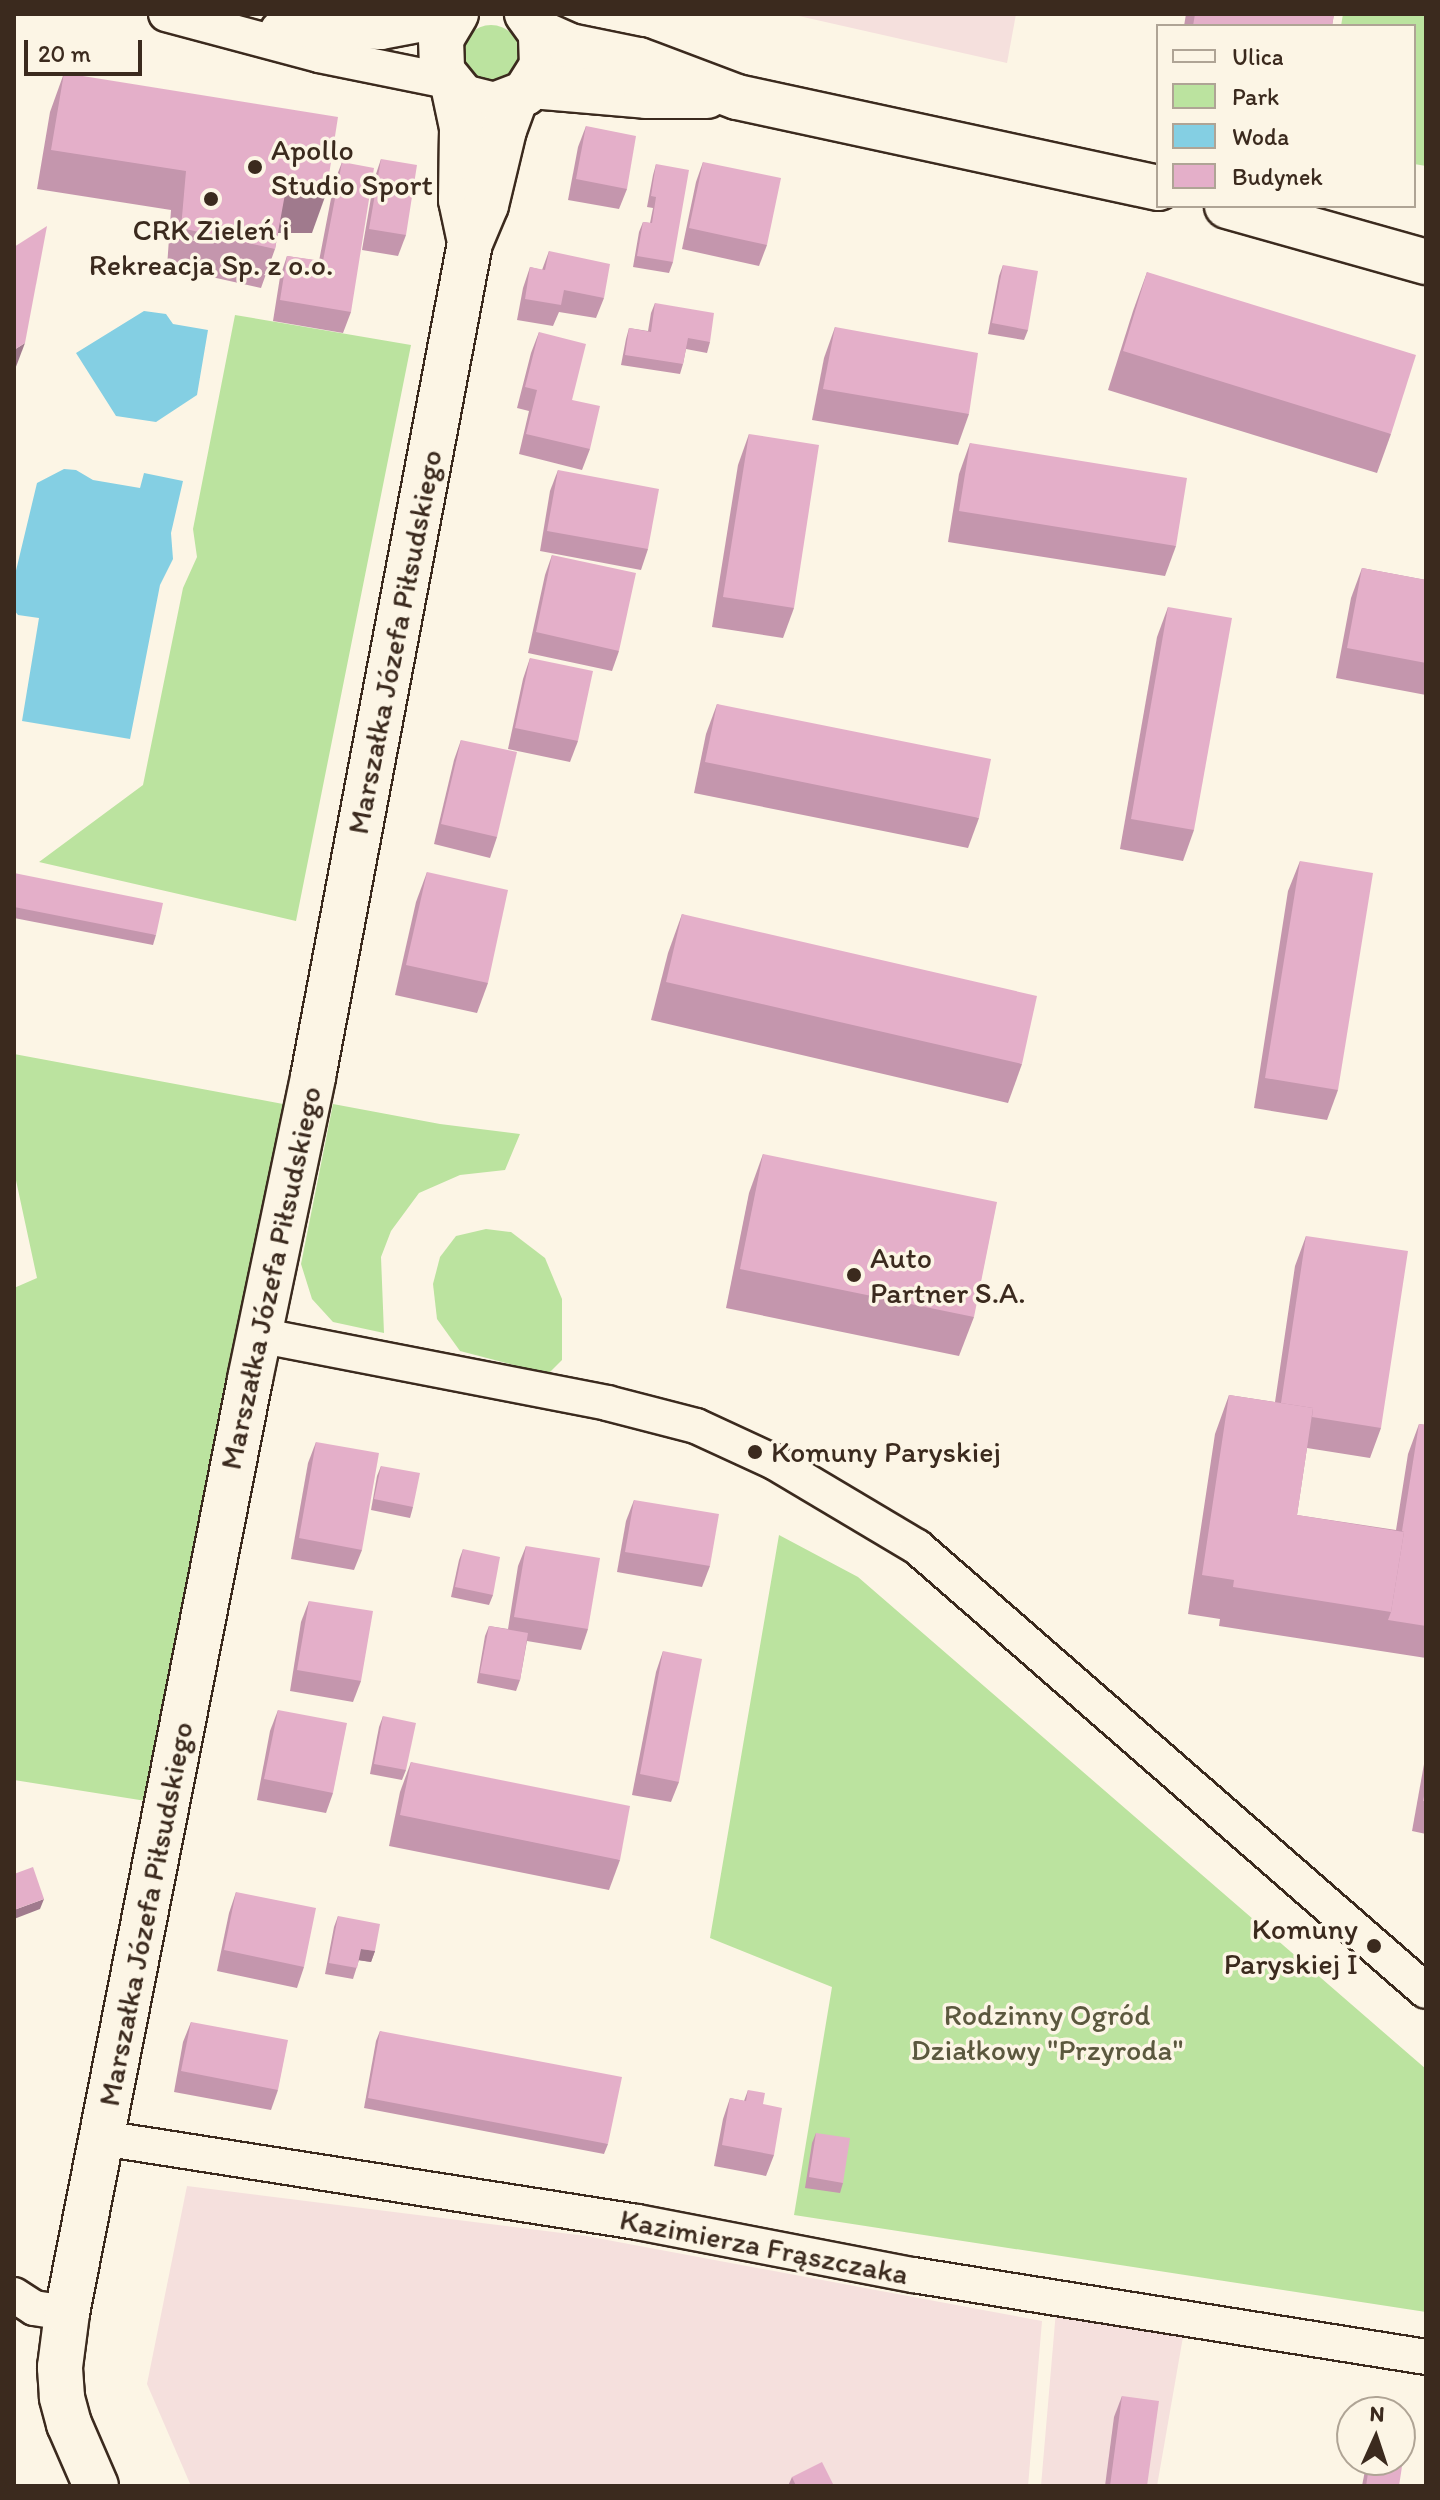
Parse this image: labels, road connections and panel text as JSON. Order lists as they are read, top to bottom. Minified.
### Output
{"streets":{"street":["Marszałka Józefa Piłsudskiego","Kazimierza Frąszczaka"]},"crossings":[["Marszałka Józefa Piłsudskiego","Kazimierza Frąszczaka"]],"parks":["Rodzinny Ogród Działkowy \"Przyroda\""],"places":["Apollo Studio Sport","CRK Zieleń i Rekreacja Sp. z o.o.","Auto Partner S.A.","Komuny Paryskiej","Komuny Paryskiej I"],"legend":["Ulica","Park","Woda","Budynek"],"scale_bar":"20 m","north":"top"}
